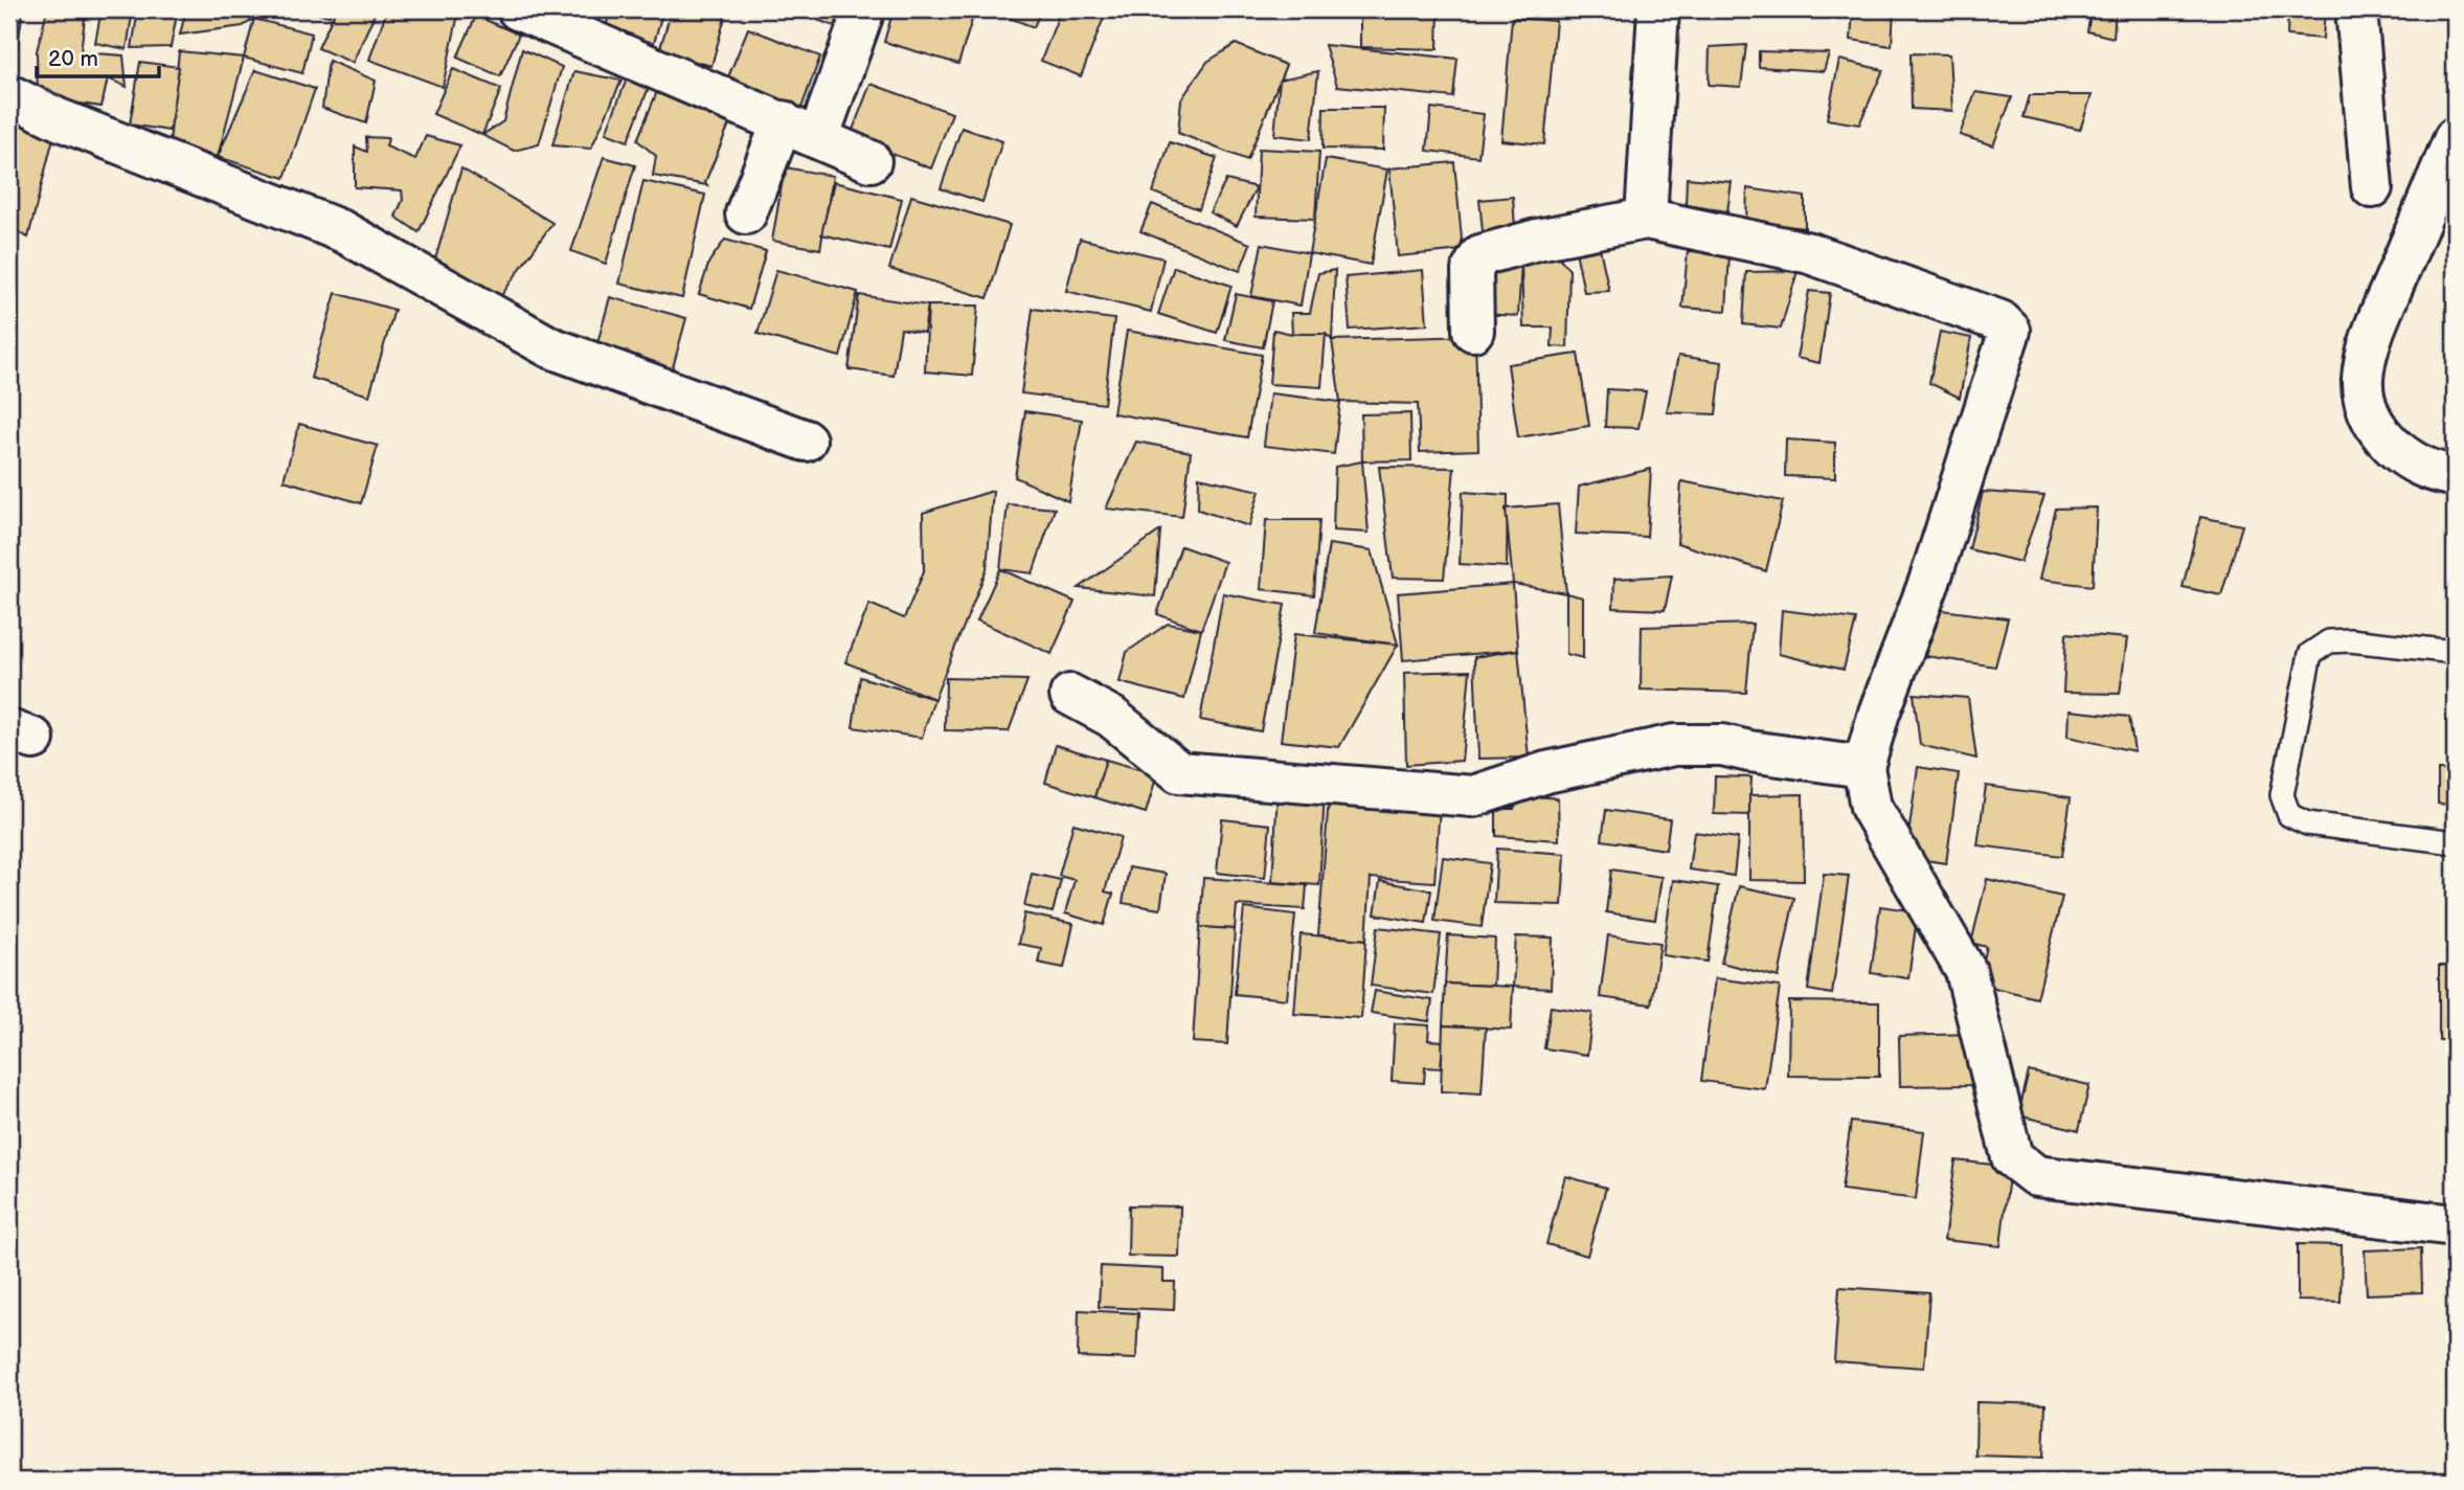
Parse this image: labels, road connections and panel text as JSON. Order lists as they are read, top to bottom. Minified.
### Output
{"scale_bar":"20 m"}
